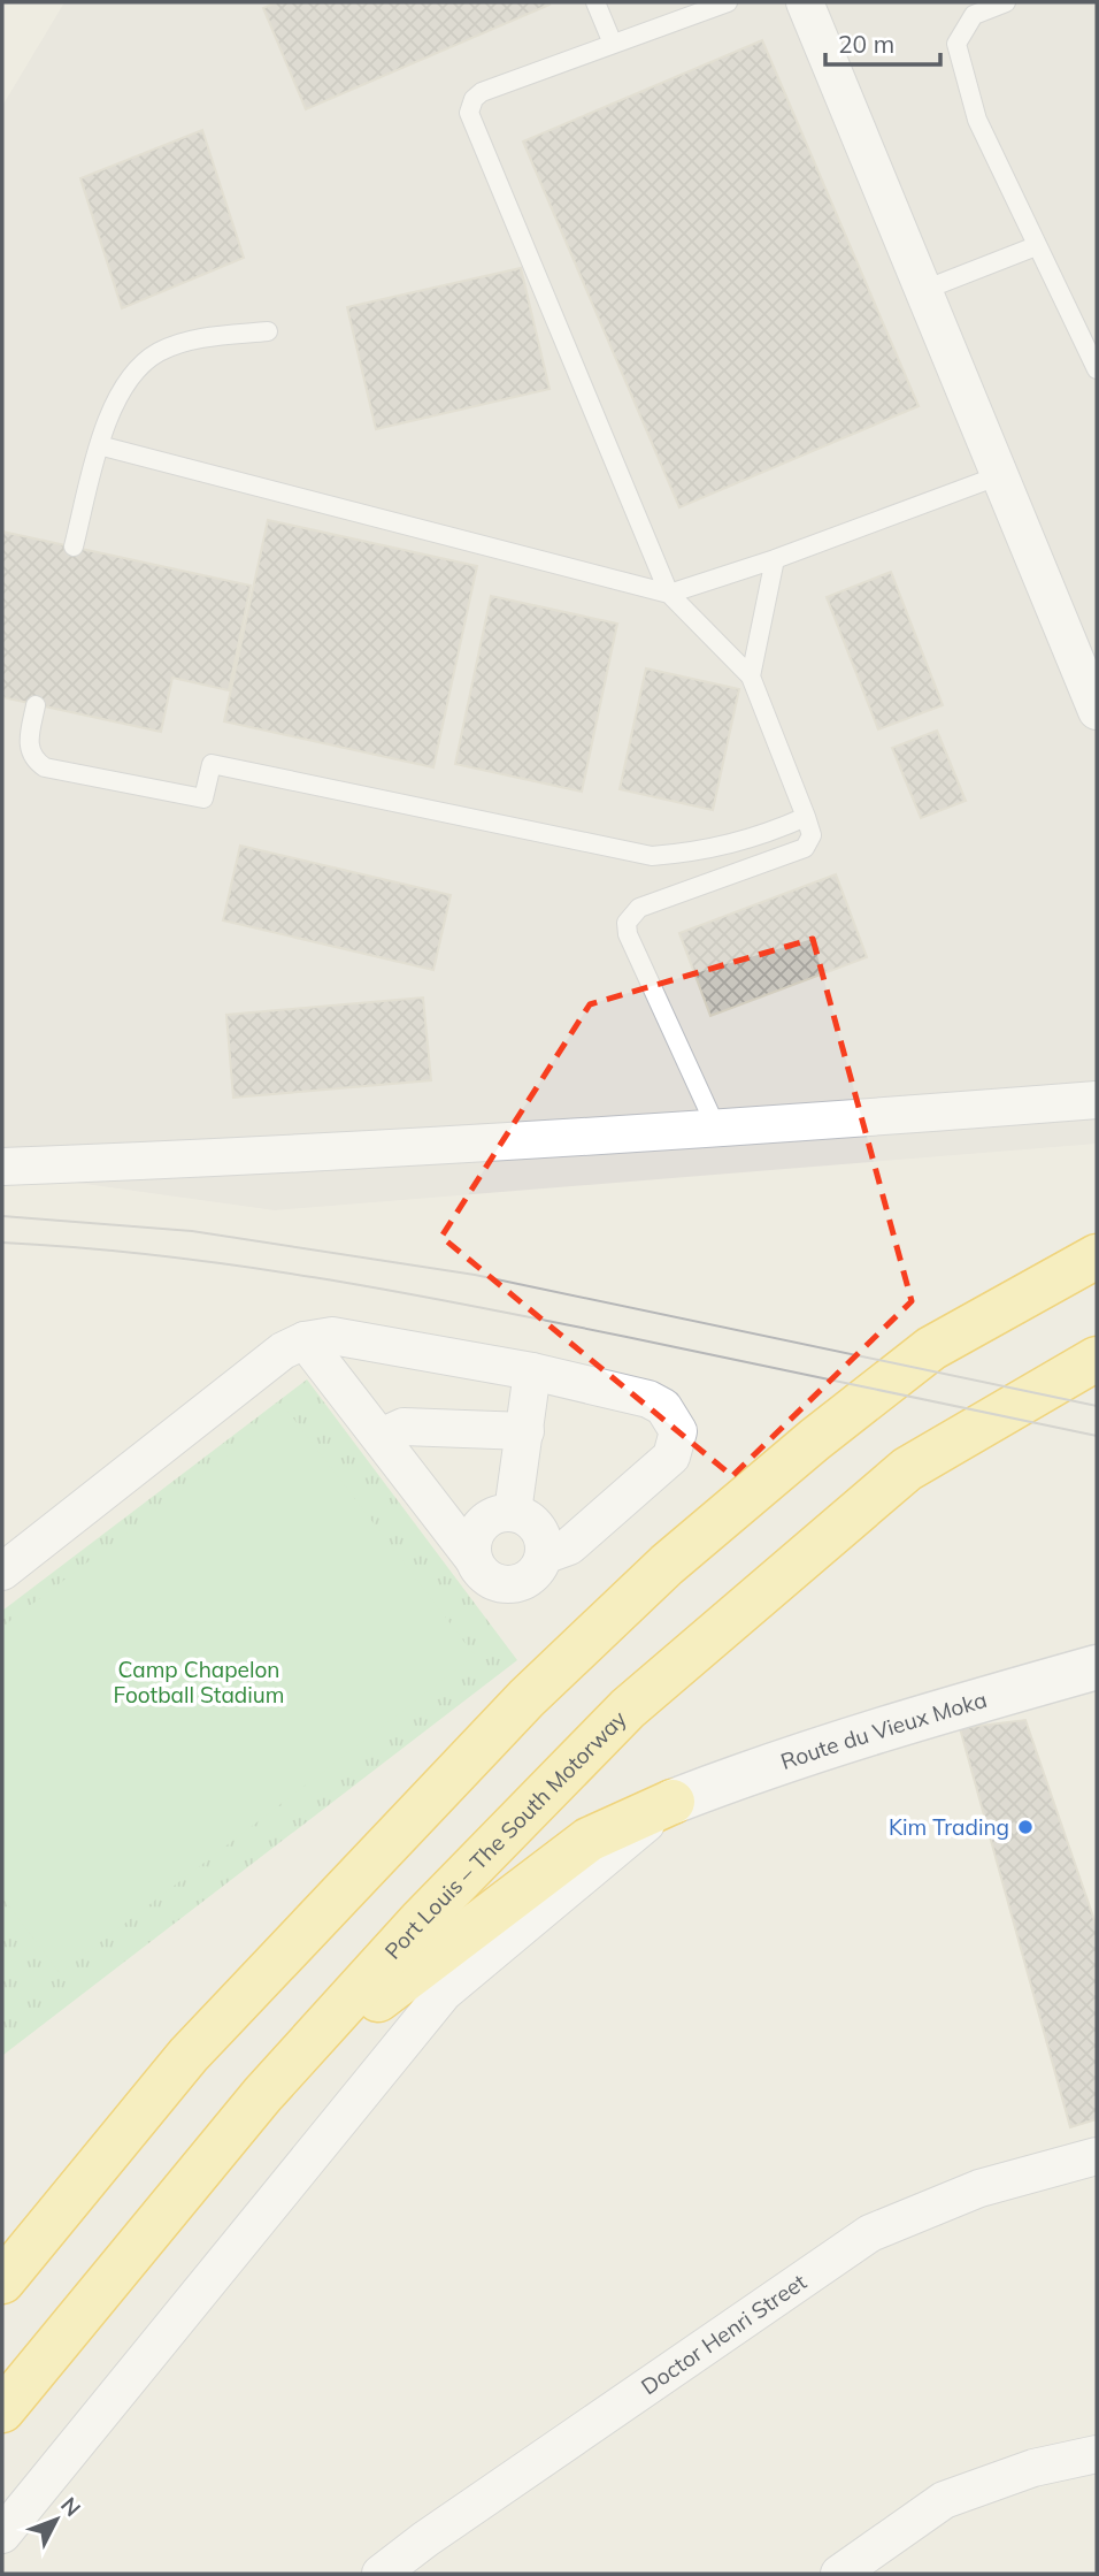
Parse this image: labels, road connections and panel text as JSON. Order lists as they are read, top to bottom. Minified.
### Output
{"streets":{"highway":["Port Louis – The South Motorway"],"main road":["Route du Vieux Moka"],"street":["Doctor Henri Street"]},"parks":["Camp Chapelon Football Stadium"],"places":["Kim Trading"],"scale_bar":"20 m","north":"top right"}
